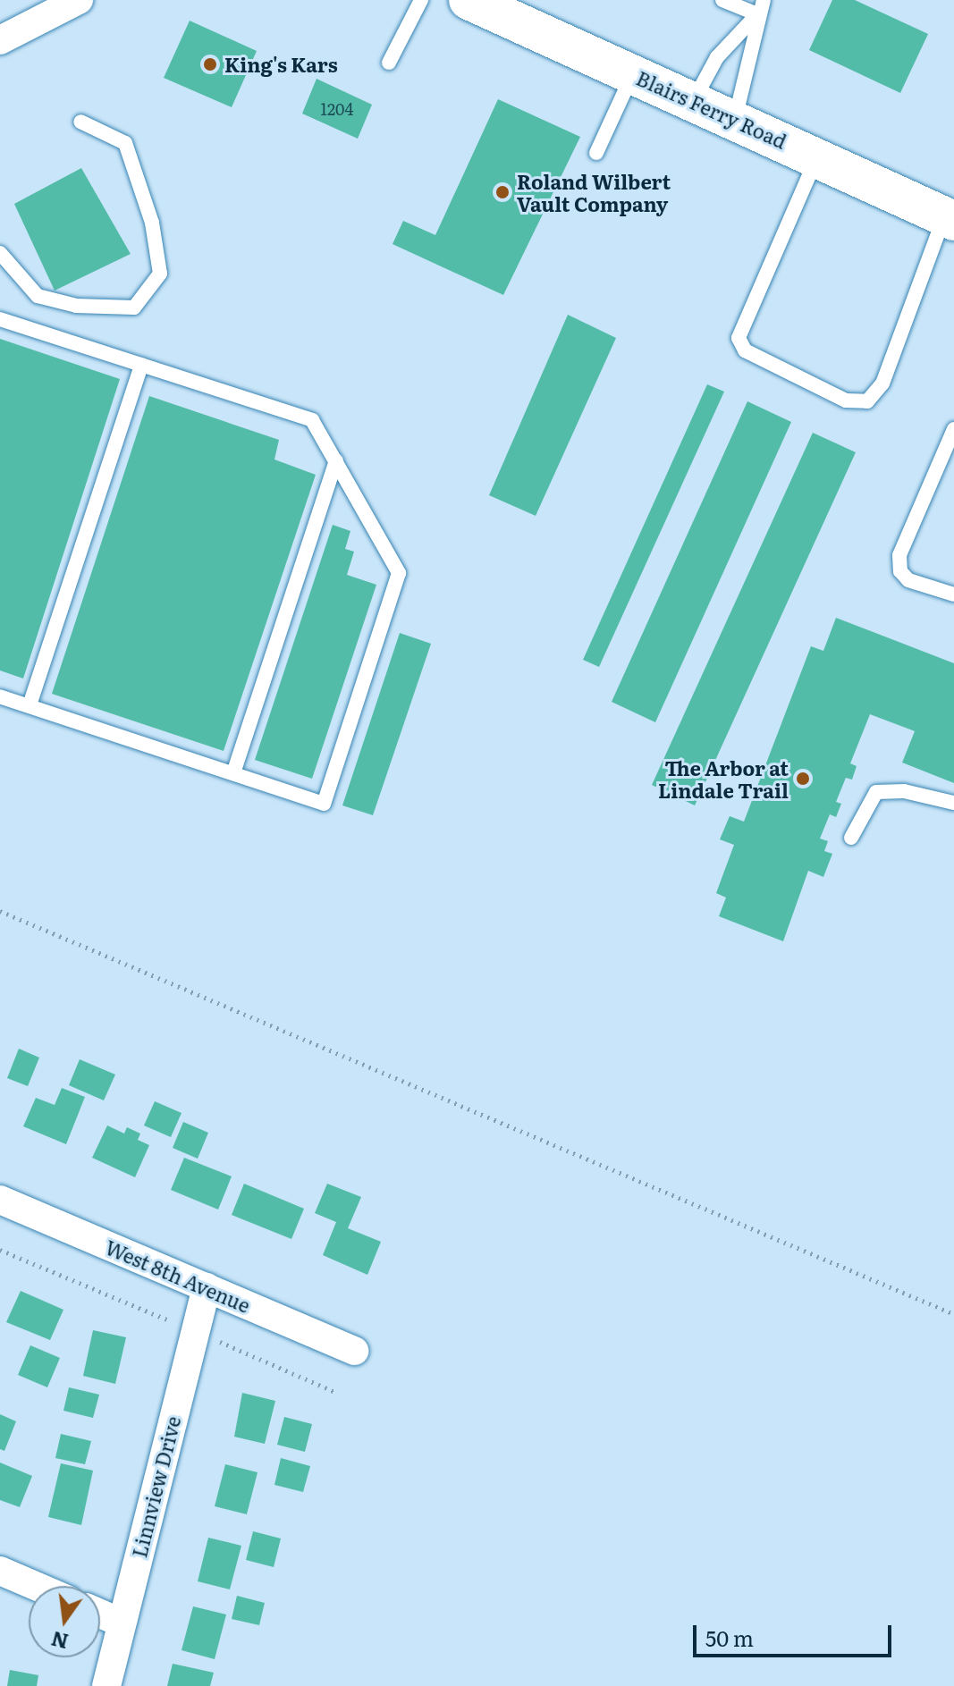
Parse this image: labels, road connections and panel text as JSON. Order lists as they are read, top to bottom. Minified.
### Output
{"streets":{"main road":["Blairs Ferry Road"],"street":["West 8th Avenue","Linnview Drive"]},"crossings":[["West 8th Avenue","Linnview Drive"]],"places":["King's Kars","Roland Wilbert Vault Company","The Arbor at Lindale Trail"],"house_numbers":["1204"],"scale_bar":"50 m","north":"bottom"}
